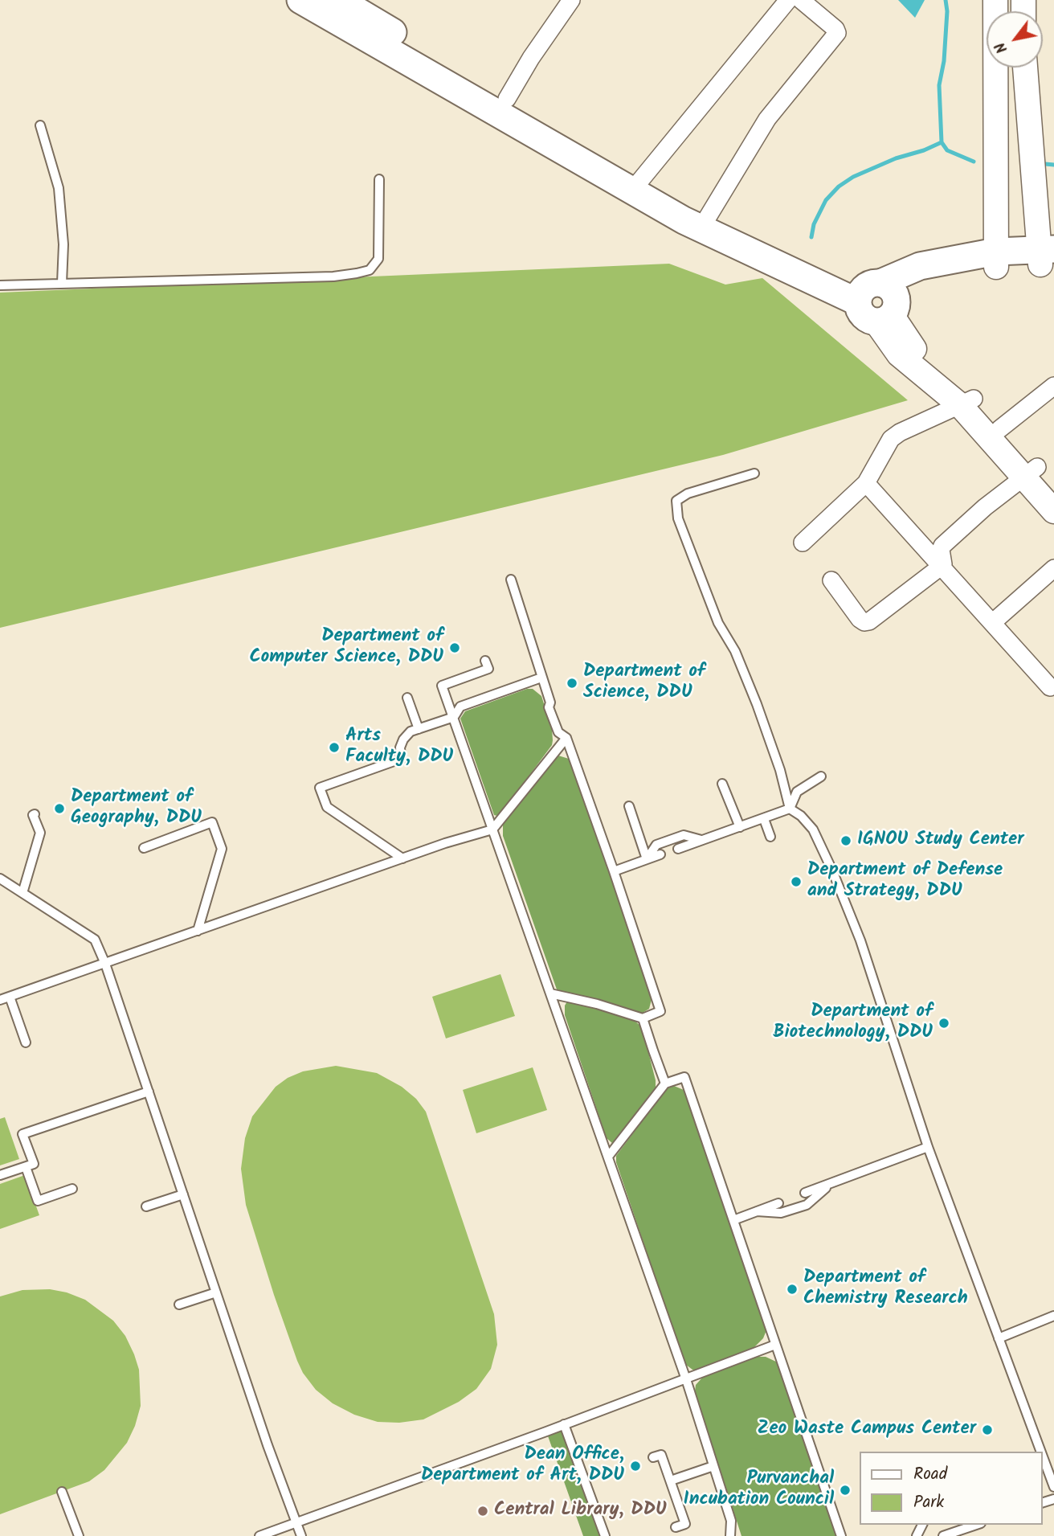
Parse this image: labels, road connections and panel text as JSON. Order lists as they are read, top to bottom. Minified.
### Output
{"places":["Department of Computer Science, DDU","Department of Science, DDU","Arts Faculty, DDU","Department of Geography, DDU","IGNOU Study Center","Department of Defense and Strategy, DDU","Department of Biotechnology, DDU","Department of Chemistry Research","Zeo Waste Campus Center","Dean Office, Department of Art, DDU","Purvanchal Incubation Council","Central Library, DDU"],"legend":["Road","Park"],"north":"bottom left"}
